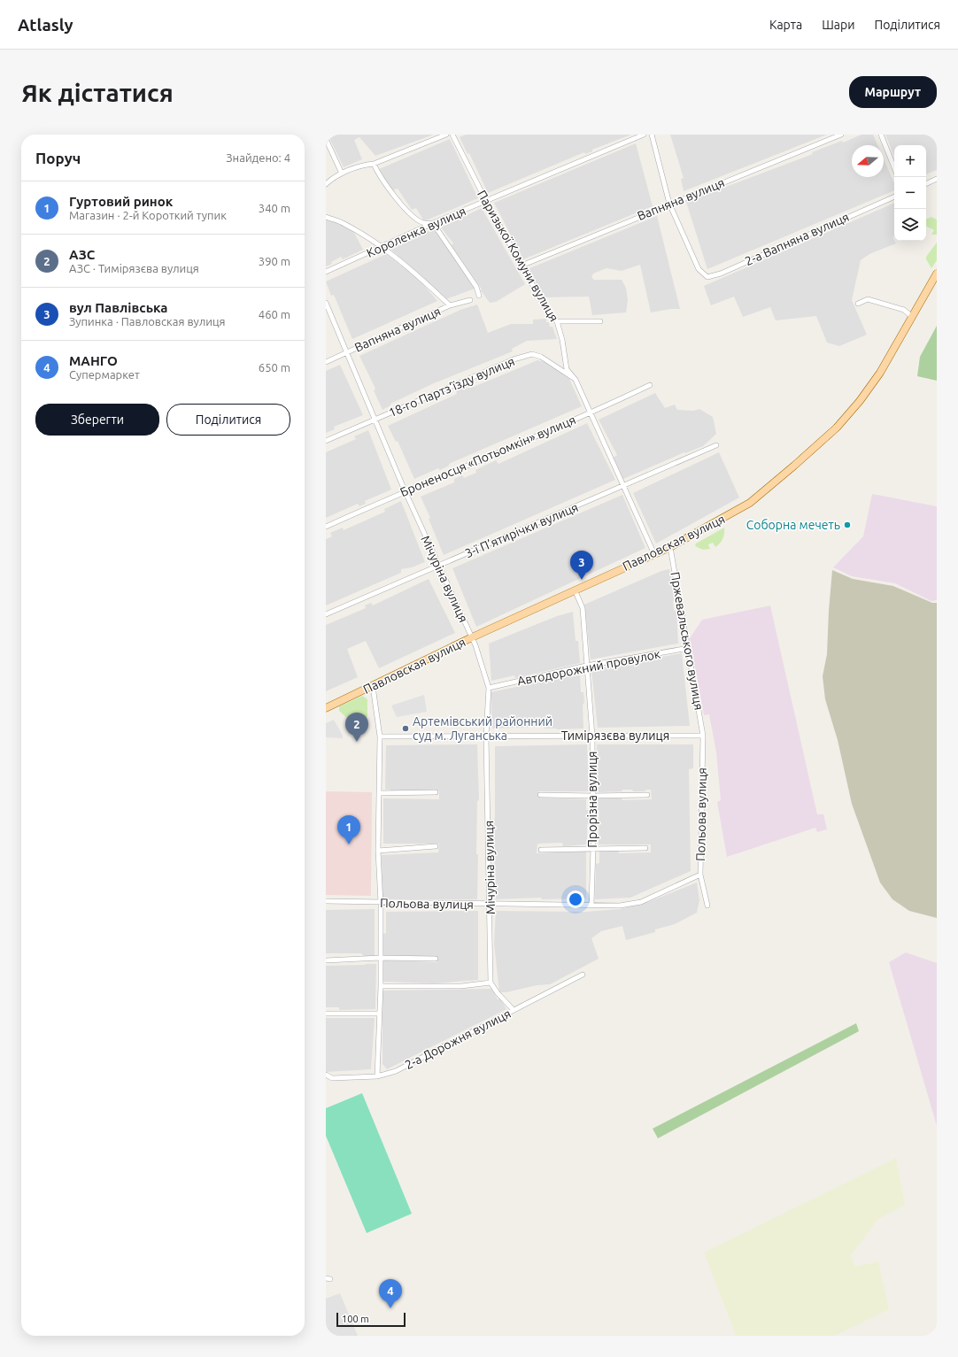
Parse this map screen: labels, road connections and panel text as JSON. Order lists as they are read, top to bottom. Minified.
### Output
{"streets":{"main road":["Павловская вулиця"],"street":["Вапняна вулиця","Короленка вулиця","2-а Вапняна вулиця","Паризької Комуни вулиця","18-го Партз’їзду вулиця","Броненосця «Потьомкін» вулиця","3-ї П’ятирічки вулиця","Мічуріна вулиця","Пржевальського вулиця","Автодорожний провулок","Тимірязєва вулиця","Прорізна вулиця","Польова вулиця","2-а Дорожня вулиця"]},"crossings":[["Вапняна вулиця","2-а Вапняна вулиця"],["Вапняна вулиця","Паризької Комуни вулиця"],["Вапняна вулиця","Мічуріна вулиця"],["Короленка вулиця","Паризької Комуни вулиця"],["Паризької Комуни вулиця","18-го Партз’їзду вулиця"],["Паризької Комуни вулиця","Броненосця «Потьомкін» вулиця"],["Паризької Комуни вулиця","3-ї П’ятирічки вулиця"],["Паризької Комуни вулиця","Павловская вулиця"],["18-го Партз’їзду вулиця","Мічуріна вулиця"],["Броненосця «Потьомкін» вулиця","Мічуріна вулиця"],["3-ї П’ятирічки вулиця","Мічуріна вулиця"],["Павловская вулиця","Мічуріна вулиця"],["Павловская вулиця","Пржевальського вулиця"],["Павловская вулиця","Прорізна вулиця"],["Мічуріна вулиця","Автодорожний провулок"],["Мічуріна вулиця","Тимірязєва вулиця"],["Мічуріна вулиця","Польова вулиця"],["Пржевальського вулиця","Автодорожний провулок"],["Пржевальського вулиця","Тимірязєва вулиця"],["Пржевальського вулиця","Польова вулиця"],["Автодорожний провулок","Прорізна вулиця"],["Тимірязєва вулиця","Прорізна вулиця"],["Тимірязєва вулиця","Польова вулиця"],["Прорізна вулиця","Польова вулиця"]],"places":["Соборна мечеть","Артемівський районний суд м. Луганська"],"scale_bar":"100 m","north":"left","page":{"header":"Atlasly","nav":["Карта","Шари","Поділитися"],"buttons":["Маршрут",["Зберегти","Поділитися"]],"title":"Як дістатися","heading":["Поруч","Знайдено: 4"],"map_buttons":["+","−"],"list":[{"mark":"1","name":"Гуртовий ринок","note":"Магазин · 2-й Короткий тупик","value":"340 m"},{"mark":"2","name":"АЗС","note":"АЗС · Тимірязєва вулиця","value":"390 m"},{"mark":"3","name":"вул Павлівська","note":"Зупинка · Павловская вулиця","value":"460 m"},{"mark":"4","name":"МАНГО","note":"Супермаркет","value":"650 m"}],"pins":["3","2","1","4"],"scale":"100 m"}}
